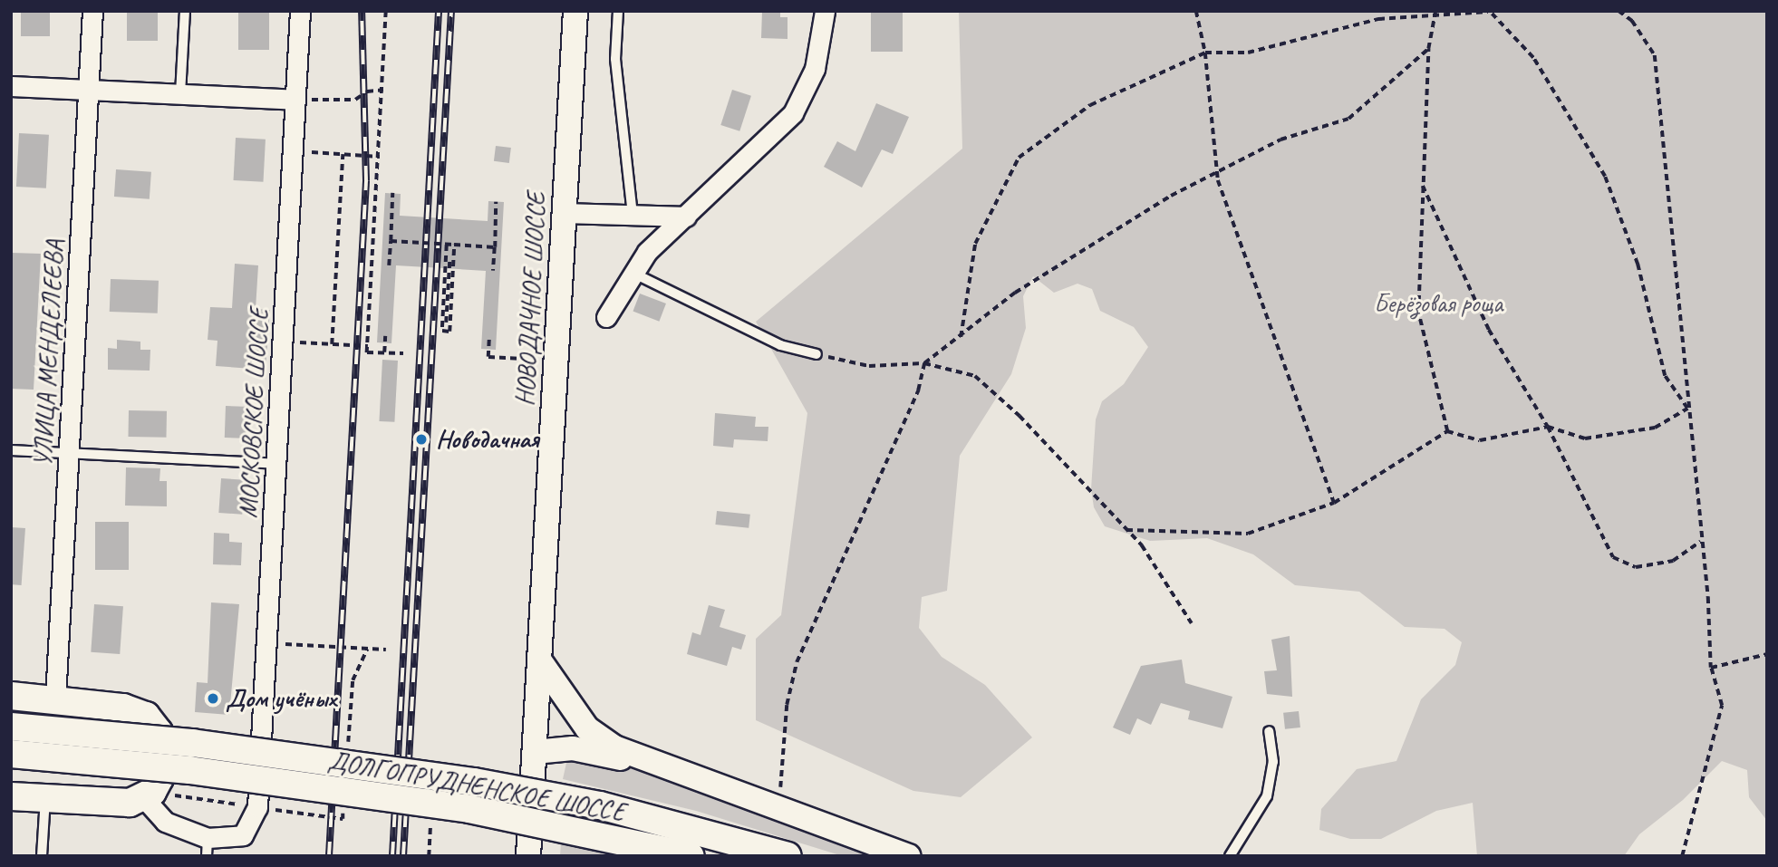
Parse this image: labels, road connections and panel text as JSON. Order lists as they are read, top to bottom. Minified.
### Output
{"streets":{"main road":["ДОЛГОПРУДНЕНСКОЕ ШОССЕ"],"street":["НОВОДАЧНОЕ ШОССЕ","УЛИЦА МЕНДЕЛЕЕВА","МОСКОВСКОЕ ШОССЕ"]},"parks":["Берёзовая роща"],"places":["Новодачная","Дом учёных"]}
